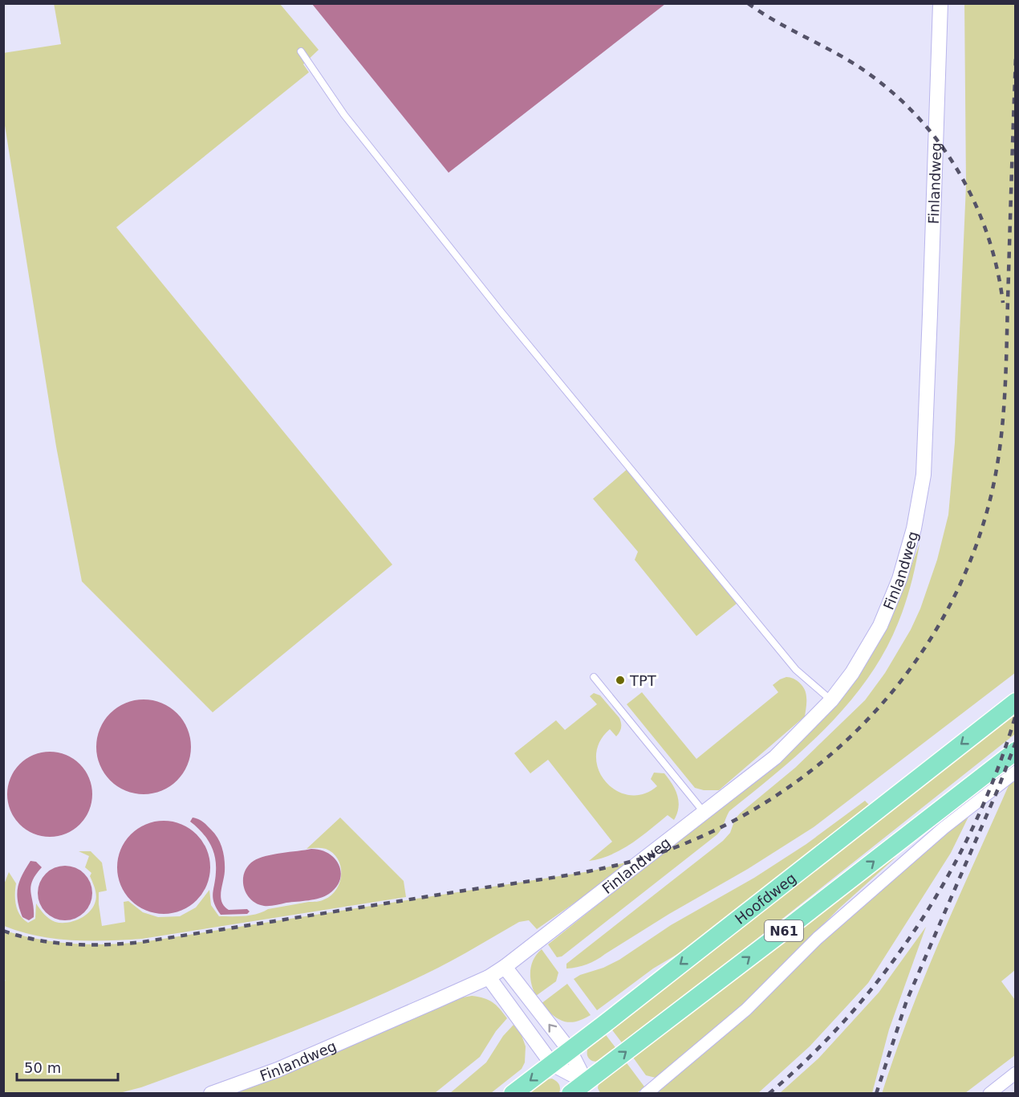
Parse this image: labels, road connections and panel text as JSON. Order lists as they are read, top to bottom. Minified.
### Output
{"streets":{"main road":["Hoofdweg","N61"],"street":["Finlandweg"]},"places":["TPT"],"scale_bar":"50 m"}
